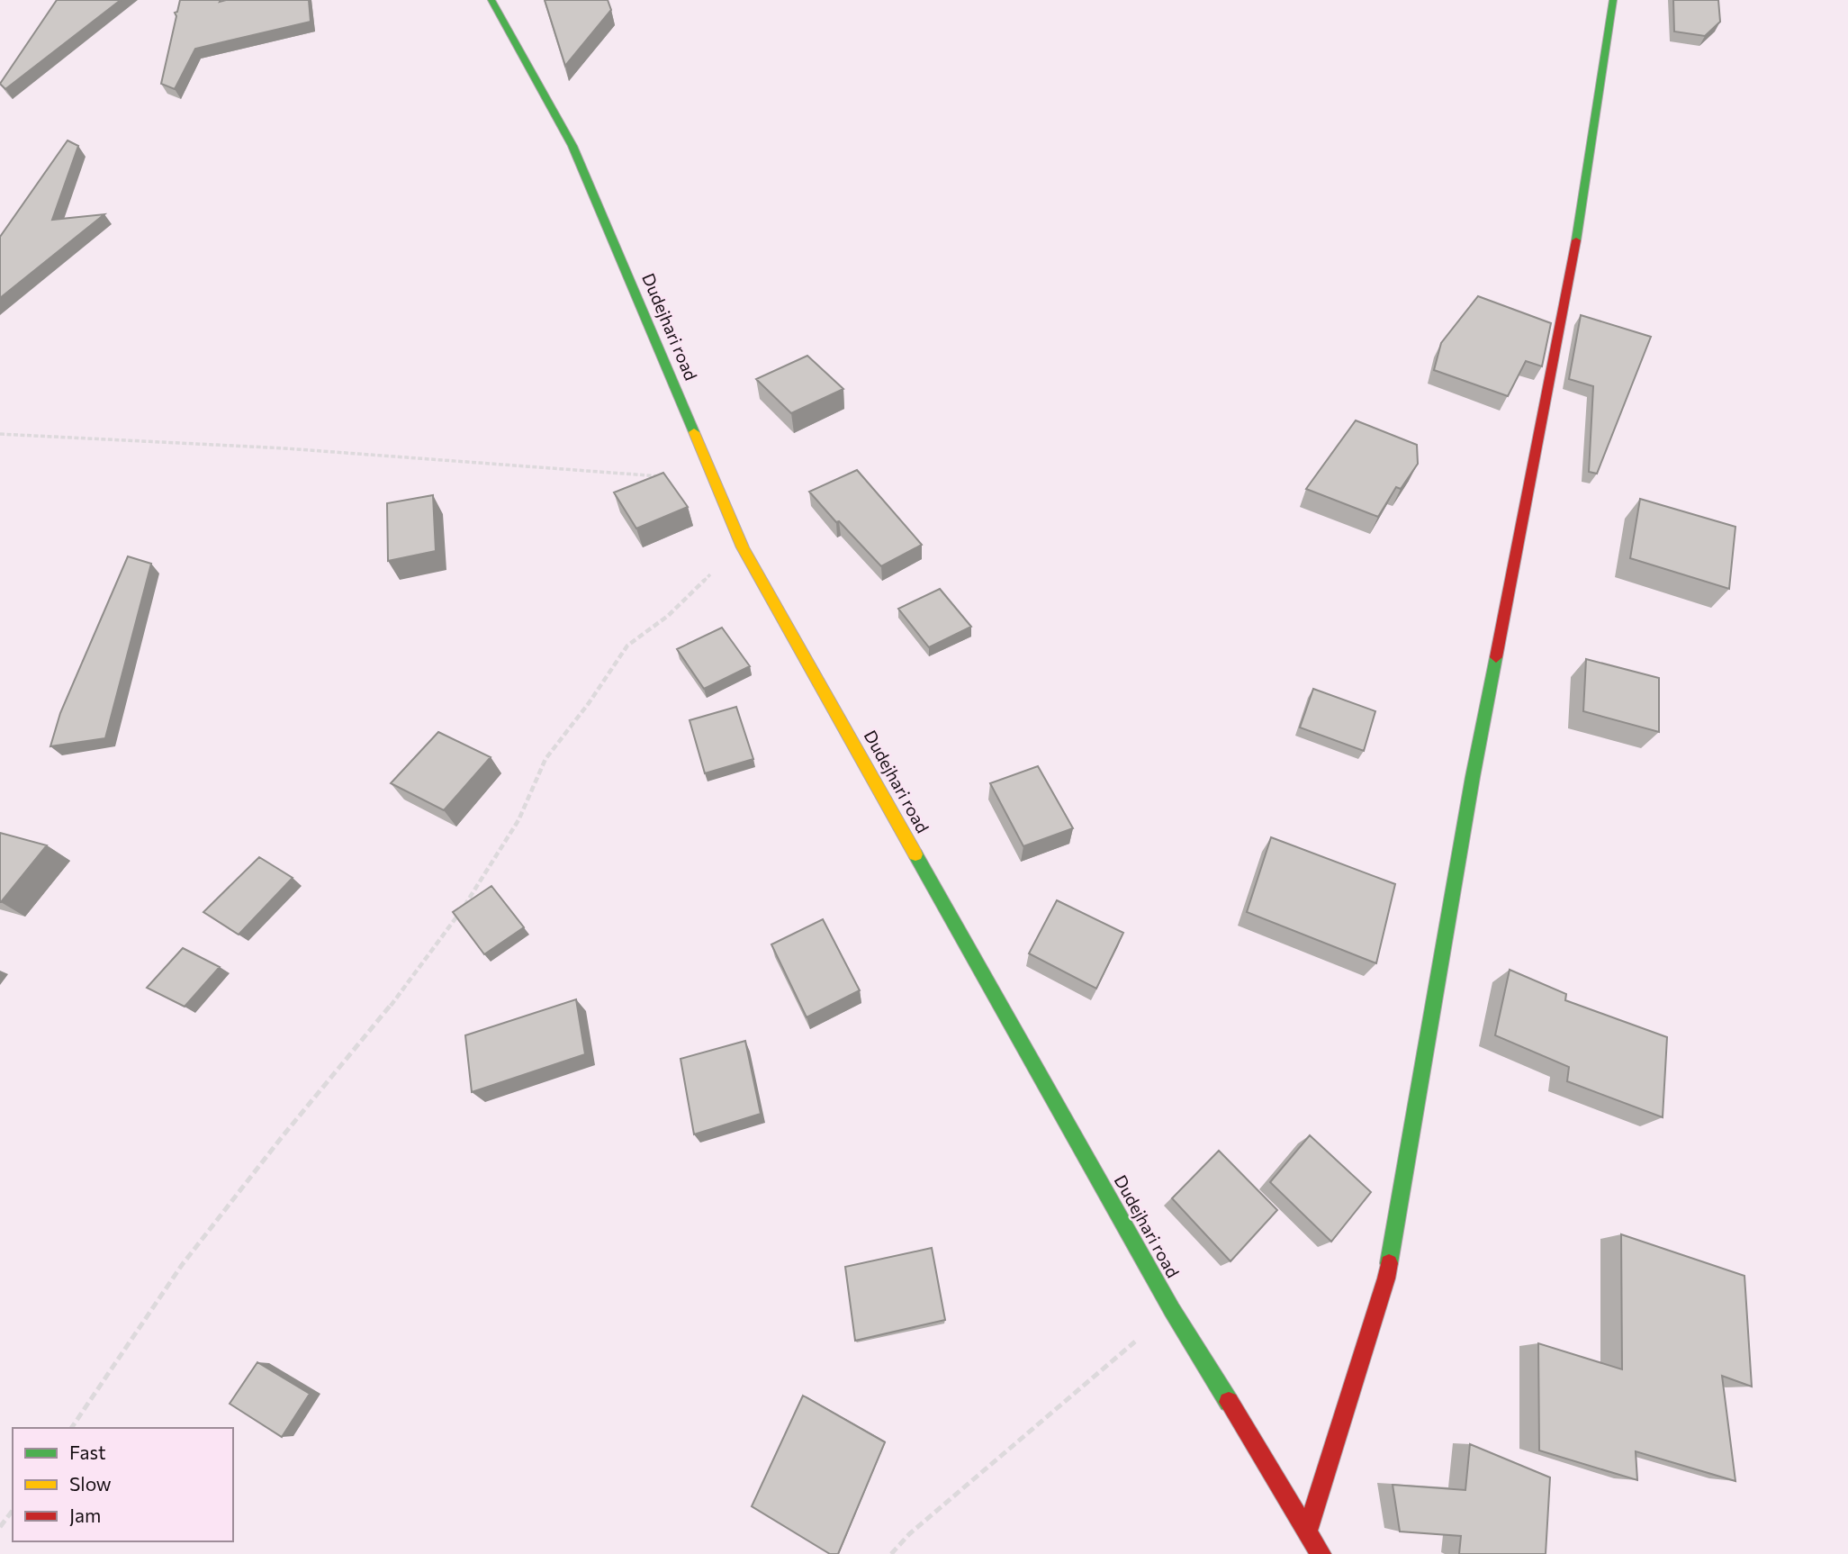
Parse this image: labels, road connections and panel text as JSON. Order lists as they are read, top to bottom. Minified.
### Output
{"streets":{"street":["Dudejhari road"]},"legend":["Fast","Slow","Jam"]}
